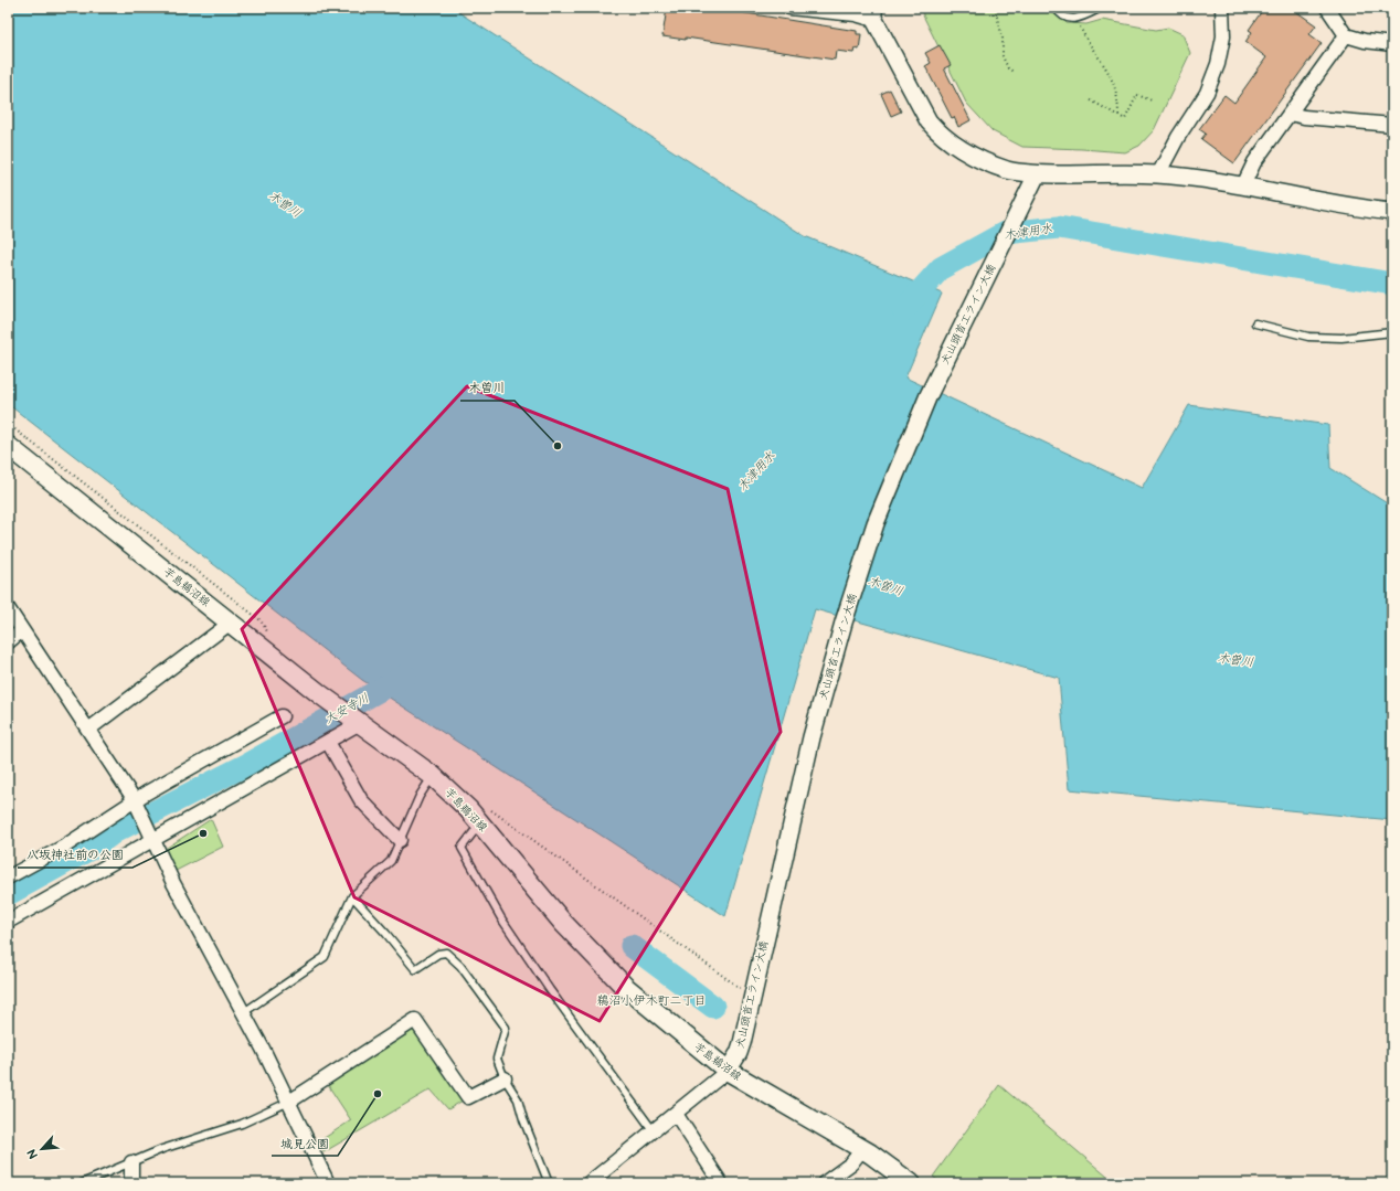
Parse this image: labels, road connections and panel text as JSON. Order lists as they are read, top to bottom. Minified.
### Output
{"streets":{"main road":["芋島鵜沼線"],"street":["犬山頭首工ライン大橋"]},"crossings":[["犬山頭首工ライン大橋","芋島鵜沼線"]],"districts":["鵜沼小伊木町二丁目"],"water":["木曽川","木津用水","大安寺川"],"places":["木曽川","八坂神社前の公園","城見公園"],"north":"bottom left"}
